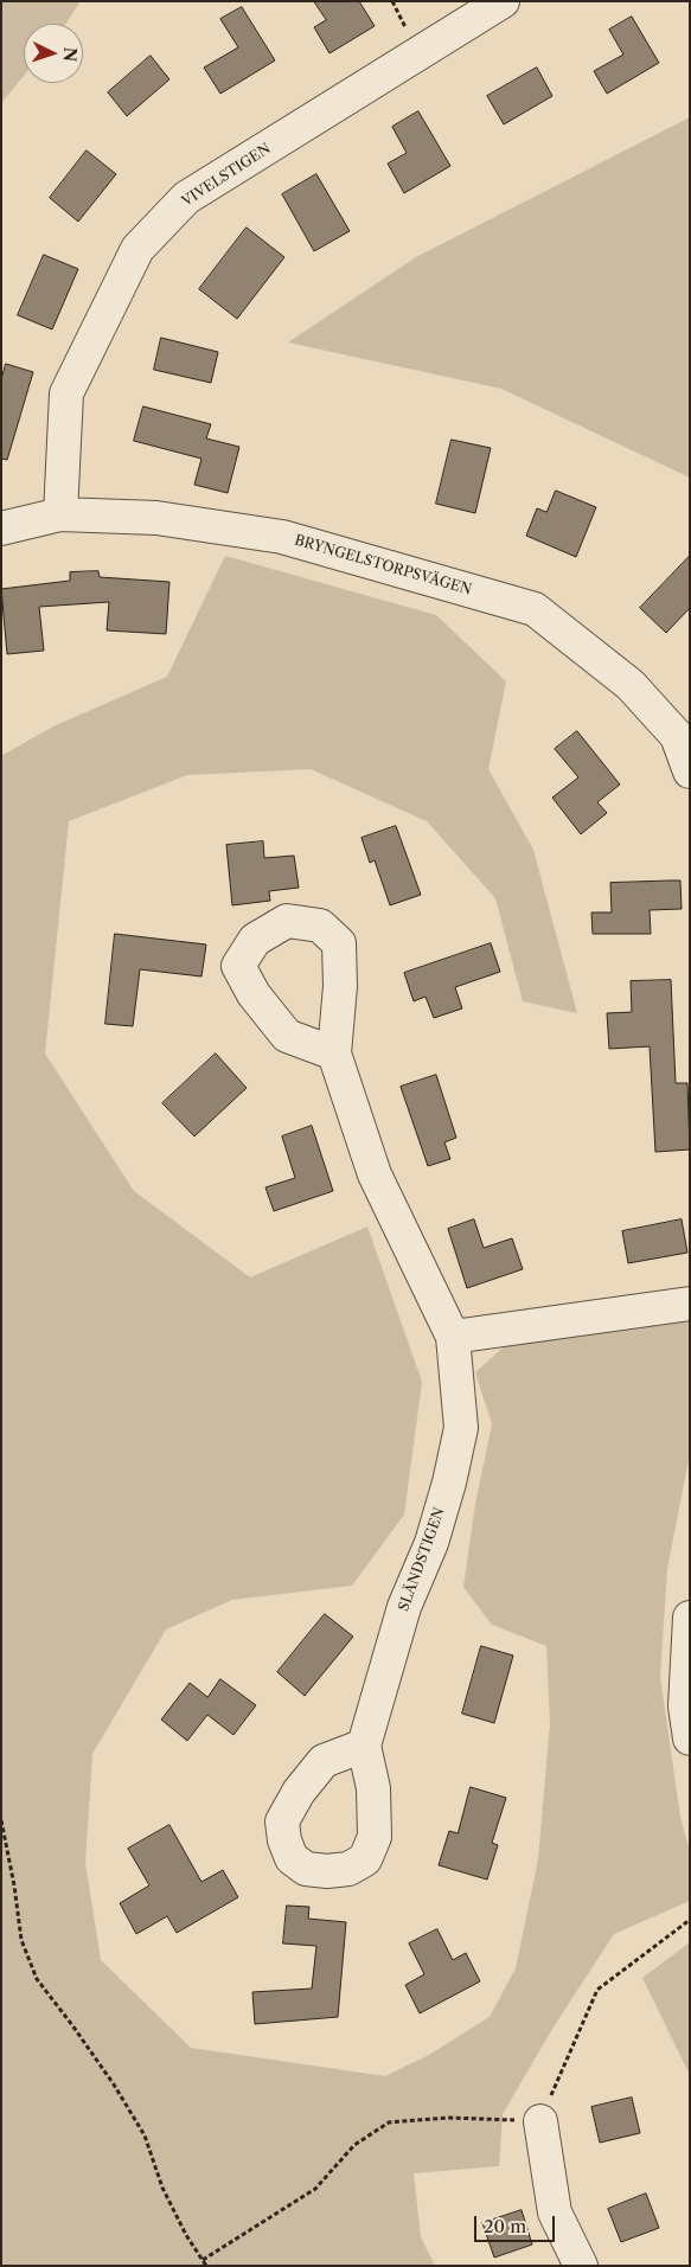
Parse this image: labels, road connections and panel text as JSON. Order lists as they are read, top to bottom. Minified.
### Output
{"streets":{"street":["VIVELSTIGEN","BRYNGELSTORPSVÄGEN","SLÄNDSTIGEN"]},"crossings":[["VIVELSTIGEN","BRYNGELSTORPSVÄGEN"]],"scale_bar":"20 m","north":"right"}
